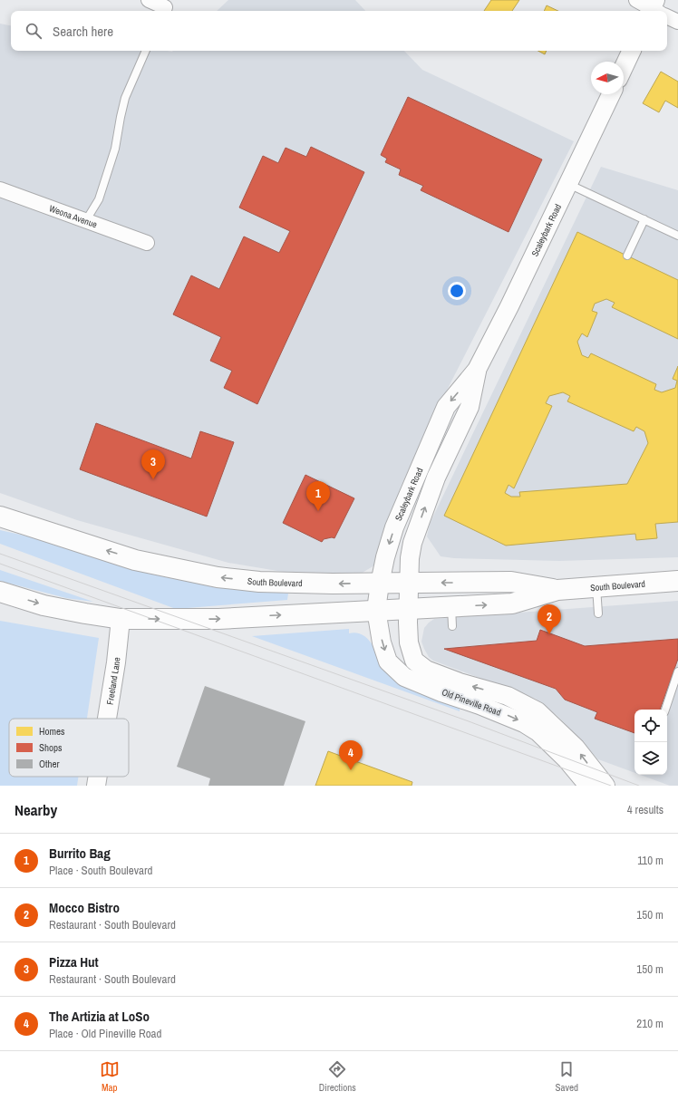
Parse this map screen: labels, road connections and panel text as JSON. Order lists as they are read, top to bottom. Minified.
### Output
{"streets":{"main road":["South Boulevard"],"street":["Weona Avenue","Scaleybark Road","Freeland Lane","Old Pineville Road"]},"crossings":[["Scaleybark Road","South Boulevard"],["Scaleybark Road","Old Pineville Road"],["South Boulevard","Freeland Lane"],["South Boulevard","Old Pineville Road"]],"legend":["Homes","Shops","Other"],"north":"left","page":{"search":"Search here","pins":["3","1","2","4"],"heading":["Nearby","4 results"],"list":[{"mark":"1","name":"Burrito Bag","note":"Place · South Boulevard","value":"110 m"},{"mark":"2","name":"Mocco Bistro","note":"Restaurant · South Boulevard","value":"150 m"},{"mark":"3","name":"Pizza Hut","note":"Restaurant · South Boulevard","value":"150 m"},{"mark":"4","name":"The Artizia at LoSo","note":"Place · Old Pineville Road","value":"210 m"}],"nav":["Map","Directions","Saved"]}}
